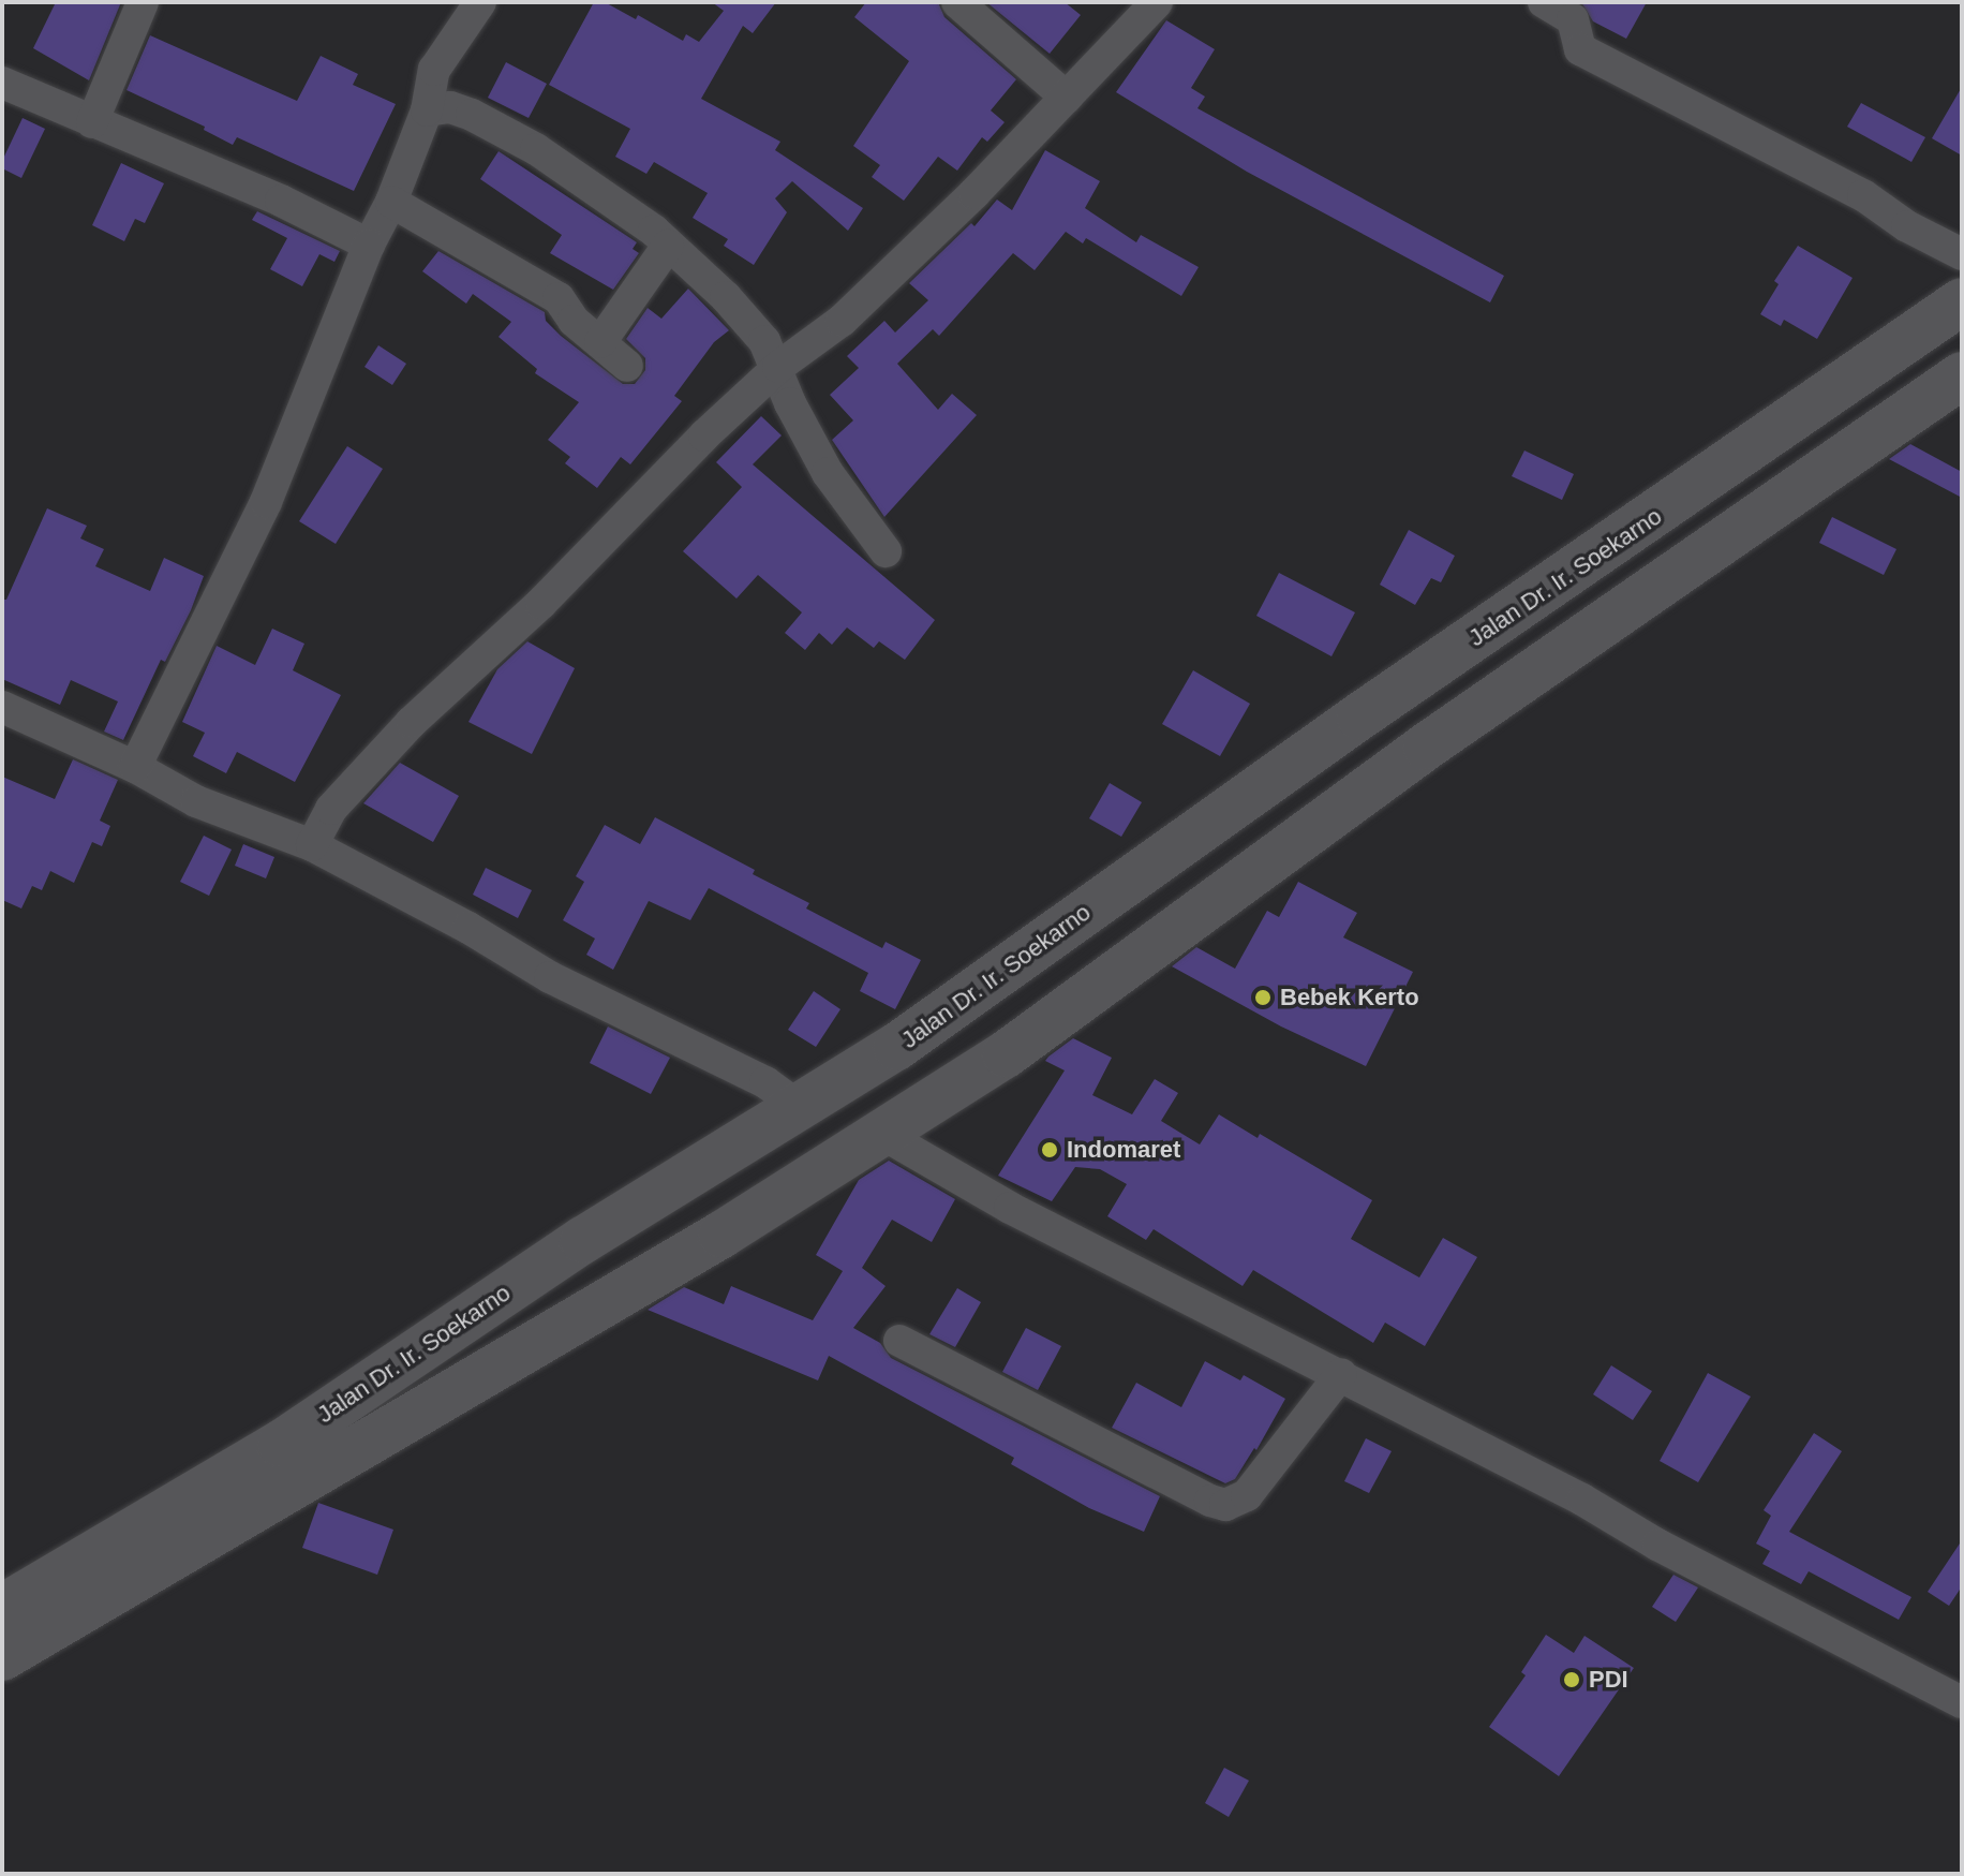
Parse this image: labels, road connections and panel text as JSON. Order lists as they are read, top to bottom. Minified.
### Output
{"streets":{"main road":["Jalan Dr. Ir. Soekarno"]},"places":["Bebek Kerto","Indomaret","PDI"]}
